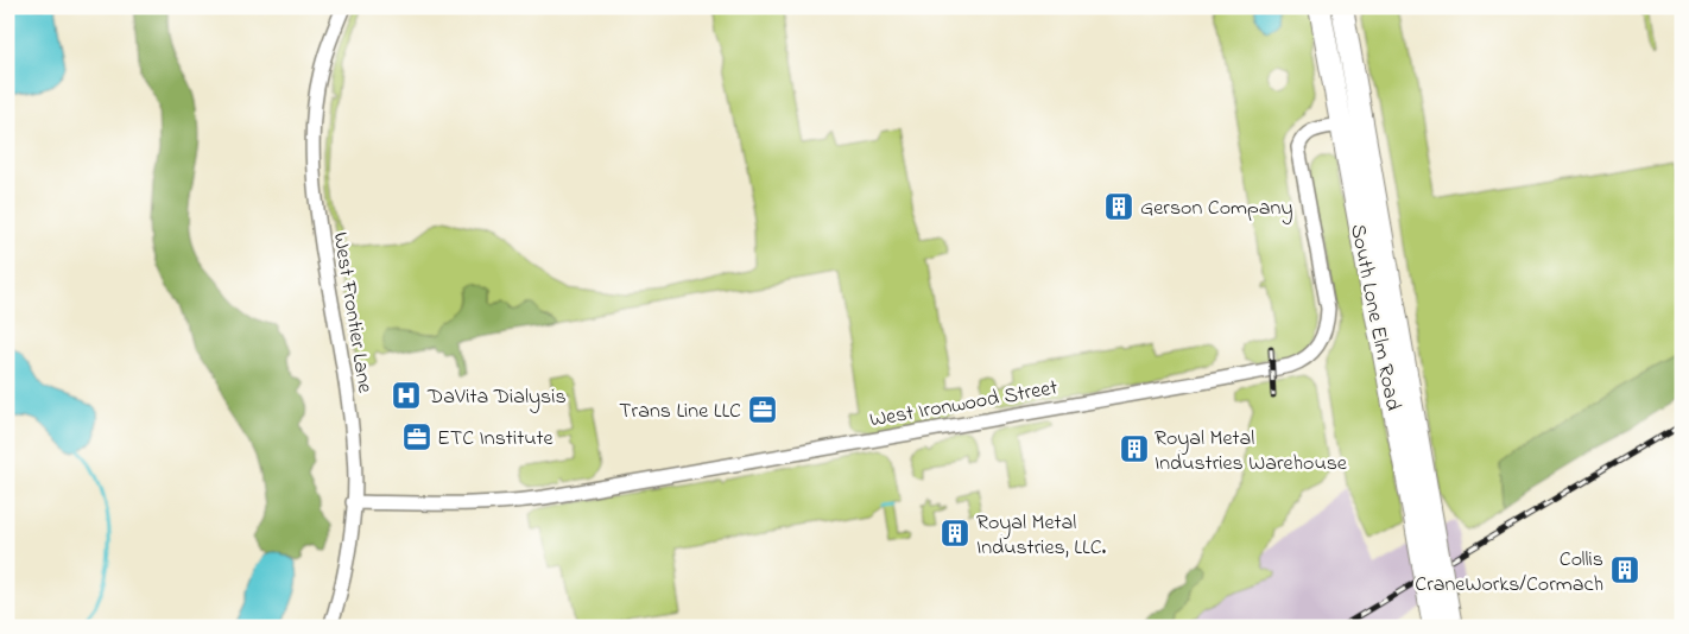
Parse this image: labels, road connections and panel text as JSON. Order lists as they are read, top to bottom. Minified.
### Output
{"streets":{"main road":["South Lone Elm Road"],"street":["West Frontier Lane","West Ironwood Street"]},"crossings":[["West Frontier Lane","West Ironwood Street"],["South Lone Elm Road","West Ironwood Street"]],"places":{"building":["Gerson Company","Royal Metal Industries Warehouse","Royal Metal Industries, LLC.","Collis CraneWorks/Cormach"],"hospital":["DaVita Dialysis"],"office":["Trans Line LLC","ETC Institute"]}}
